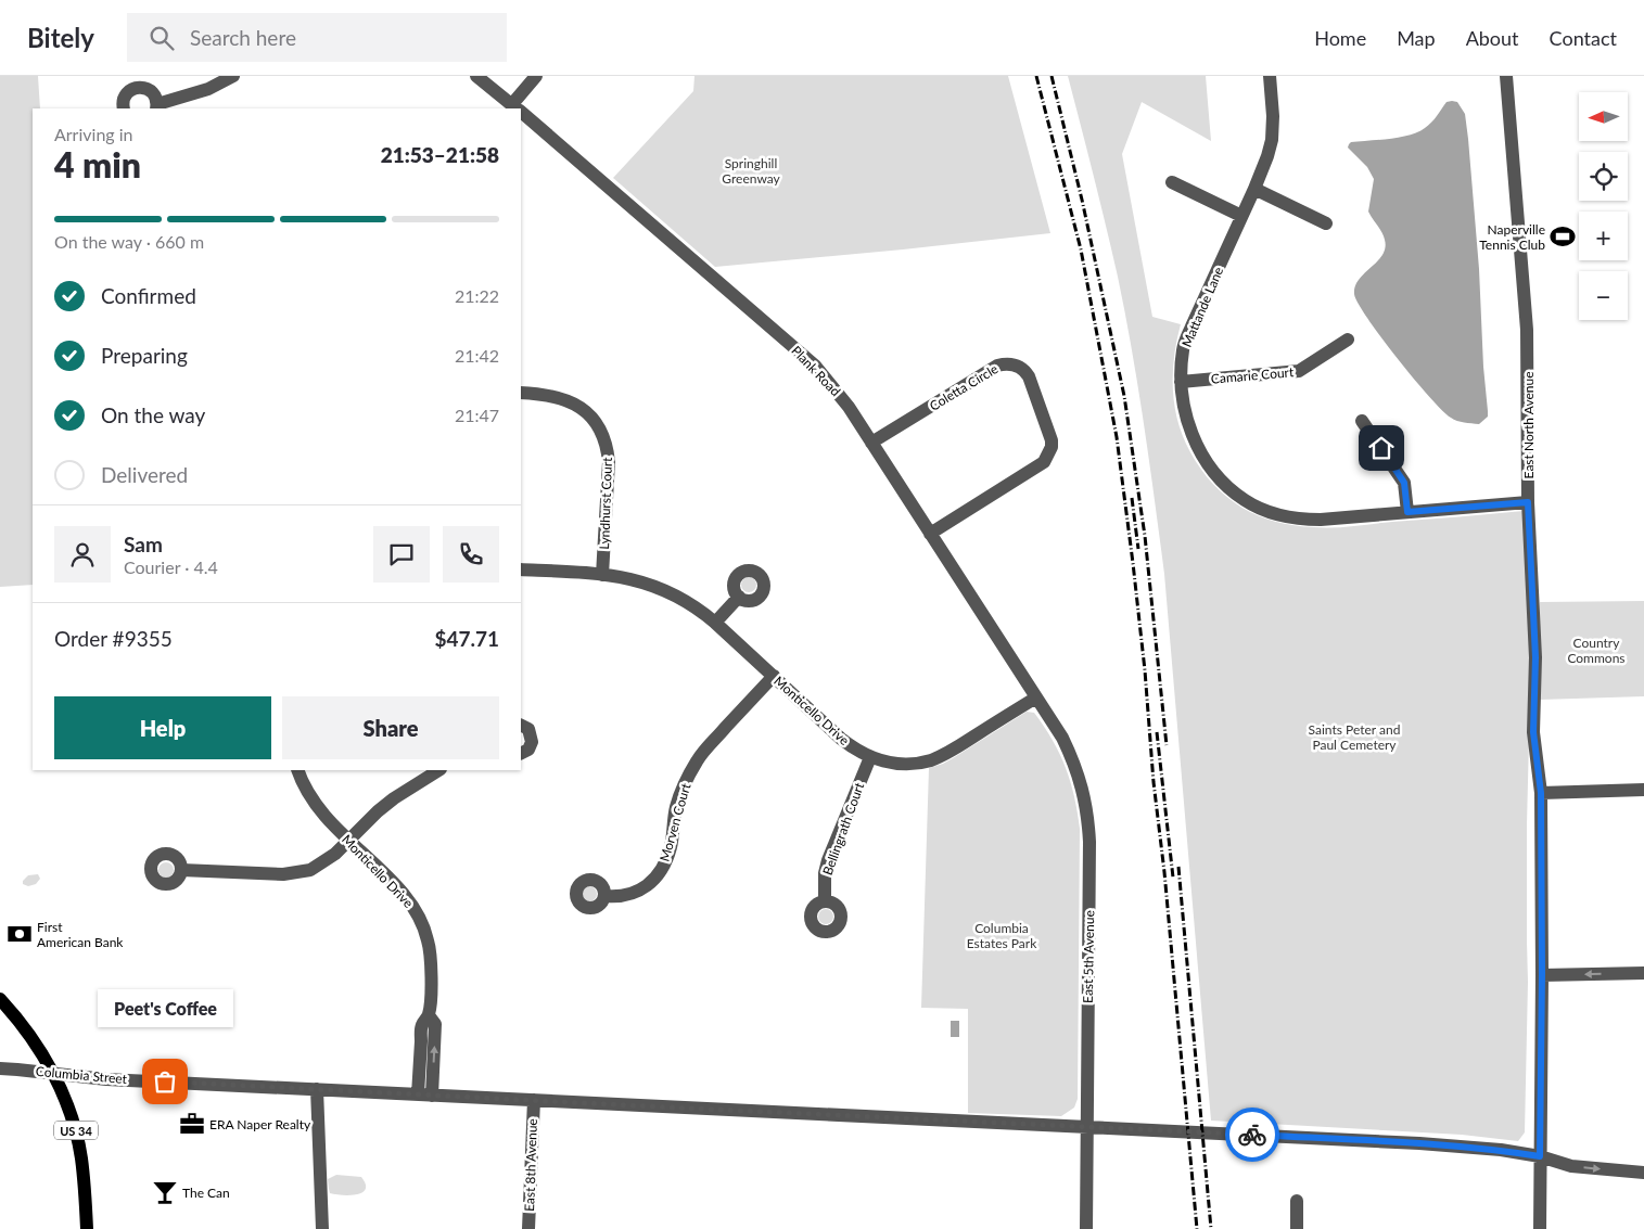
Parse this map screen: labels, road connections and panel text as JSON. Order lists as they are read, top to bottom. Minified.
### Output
{"streets":{"main road":["US 34"],"street":["Mattande Lane","Plank Road","Camarie Court","Coletta Circle","East North Avenue","Lyndhurst Court","Monticello Drive","Morven Court","Bellingrath Court","East 5th Avenue","Columbia Street","East 8th Avenue"]},"crossings":[["Mattande Lane","Camarie Court"],["Mattande Lane","East North Avenue"],["Plank Road","Coletta Circle"],["Plank Road","Monticello Drive"],["Plank Road","East 5th Avenue"],["East North Avenue","Columbia Street"],["Lyndhurst Court","Monticello Drive"],["Monticello Drive","Morven Court"],["Monticello Drive","Bellingrath Court"],["Monticello Drive","East 5th Avenue"],["Monticello Drive","Columbia Street"],["East 5th Avenue","Columbia Street"],["Columbia Street","US 34"],["Columbia Street","East 8th Avenue"]],"parks":["Springhill Greenway","Country Commons","Saints Peter and Paul Cemetery","Columbia Estates Park"],"places":{"sports":["Naperville Tennis Club"],"bank":["First American Bank"],"other":["Peet's Coffee"],"office":["ERA Naper Realty"],"bar":["The Can"]},"north":"left","page":{"header":"Bitely","search":"Search here","nav":["Home","Map","About","Contact"],"map_buttons":["+","−"],"heading":["4 min","Arriving in","21:53–21:58"],"panel":["Sam","Courier · 4.4","Order #9355","$47.71"],"bar":"On the way · 660 m","list":[["Confirmed","21:22"],["Preparing","21:42"],["On the way","21:47"],"Delivered"],"buttons":["Help","Share"],"bubble":"Peet's Coffee"}}
